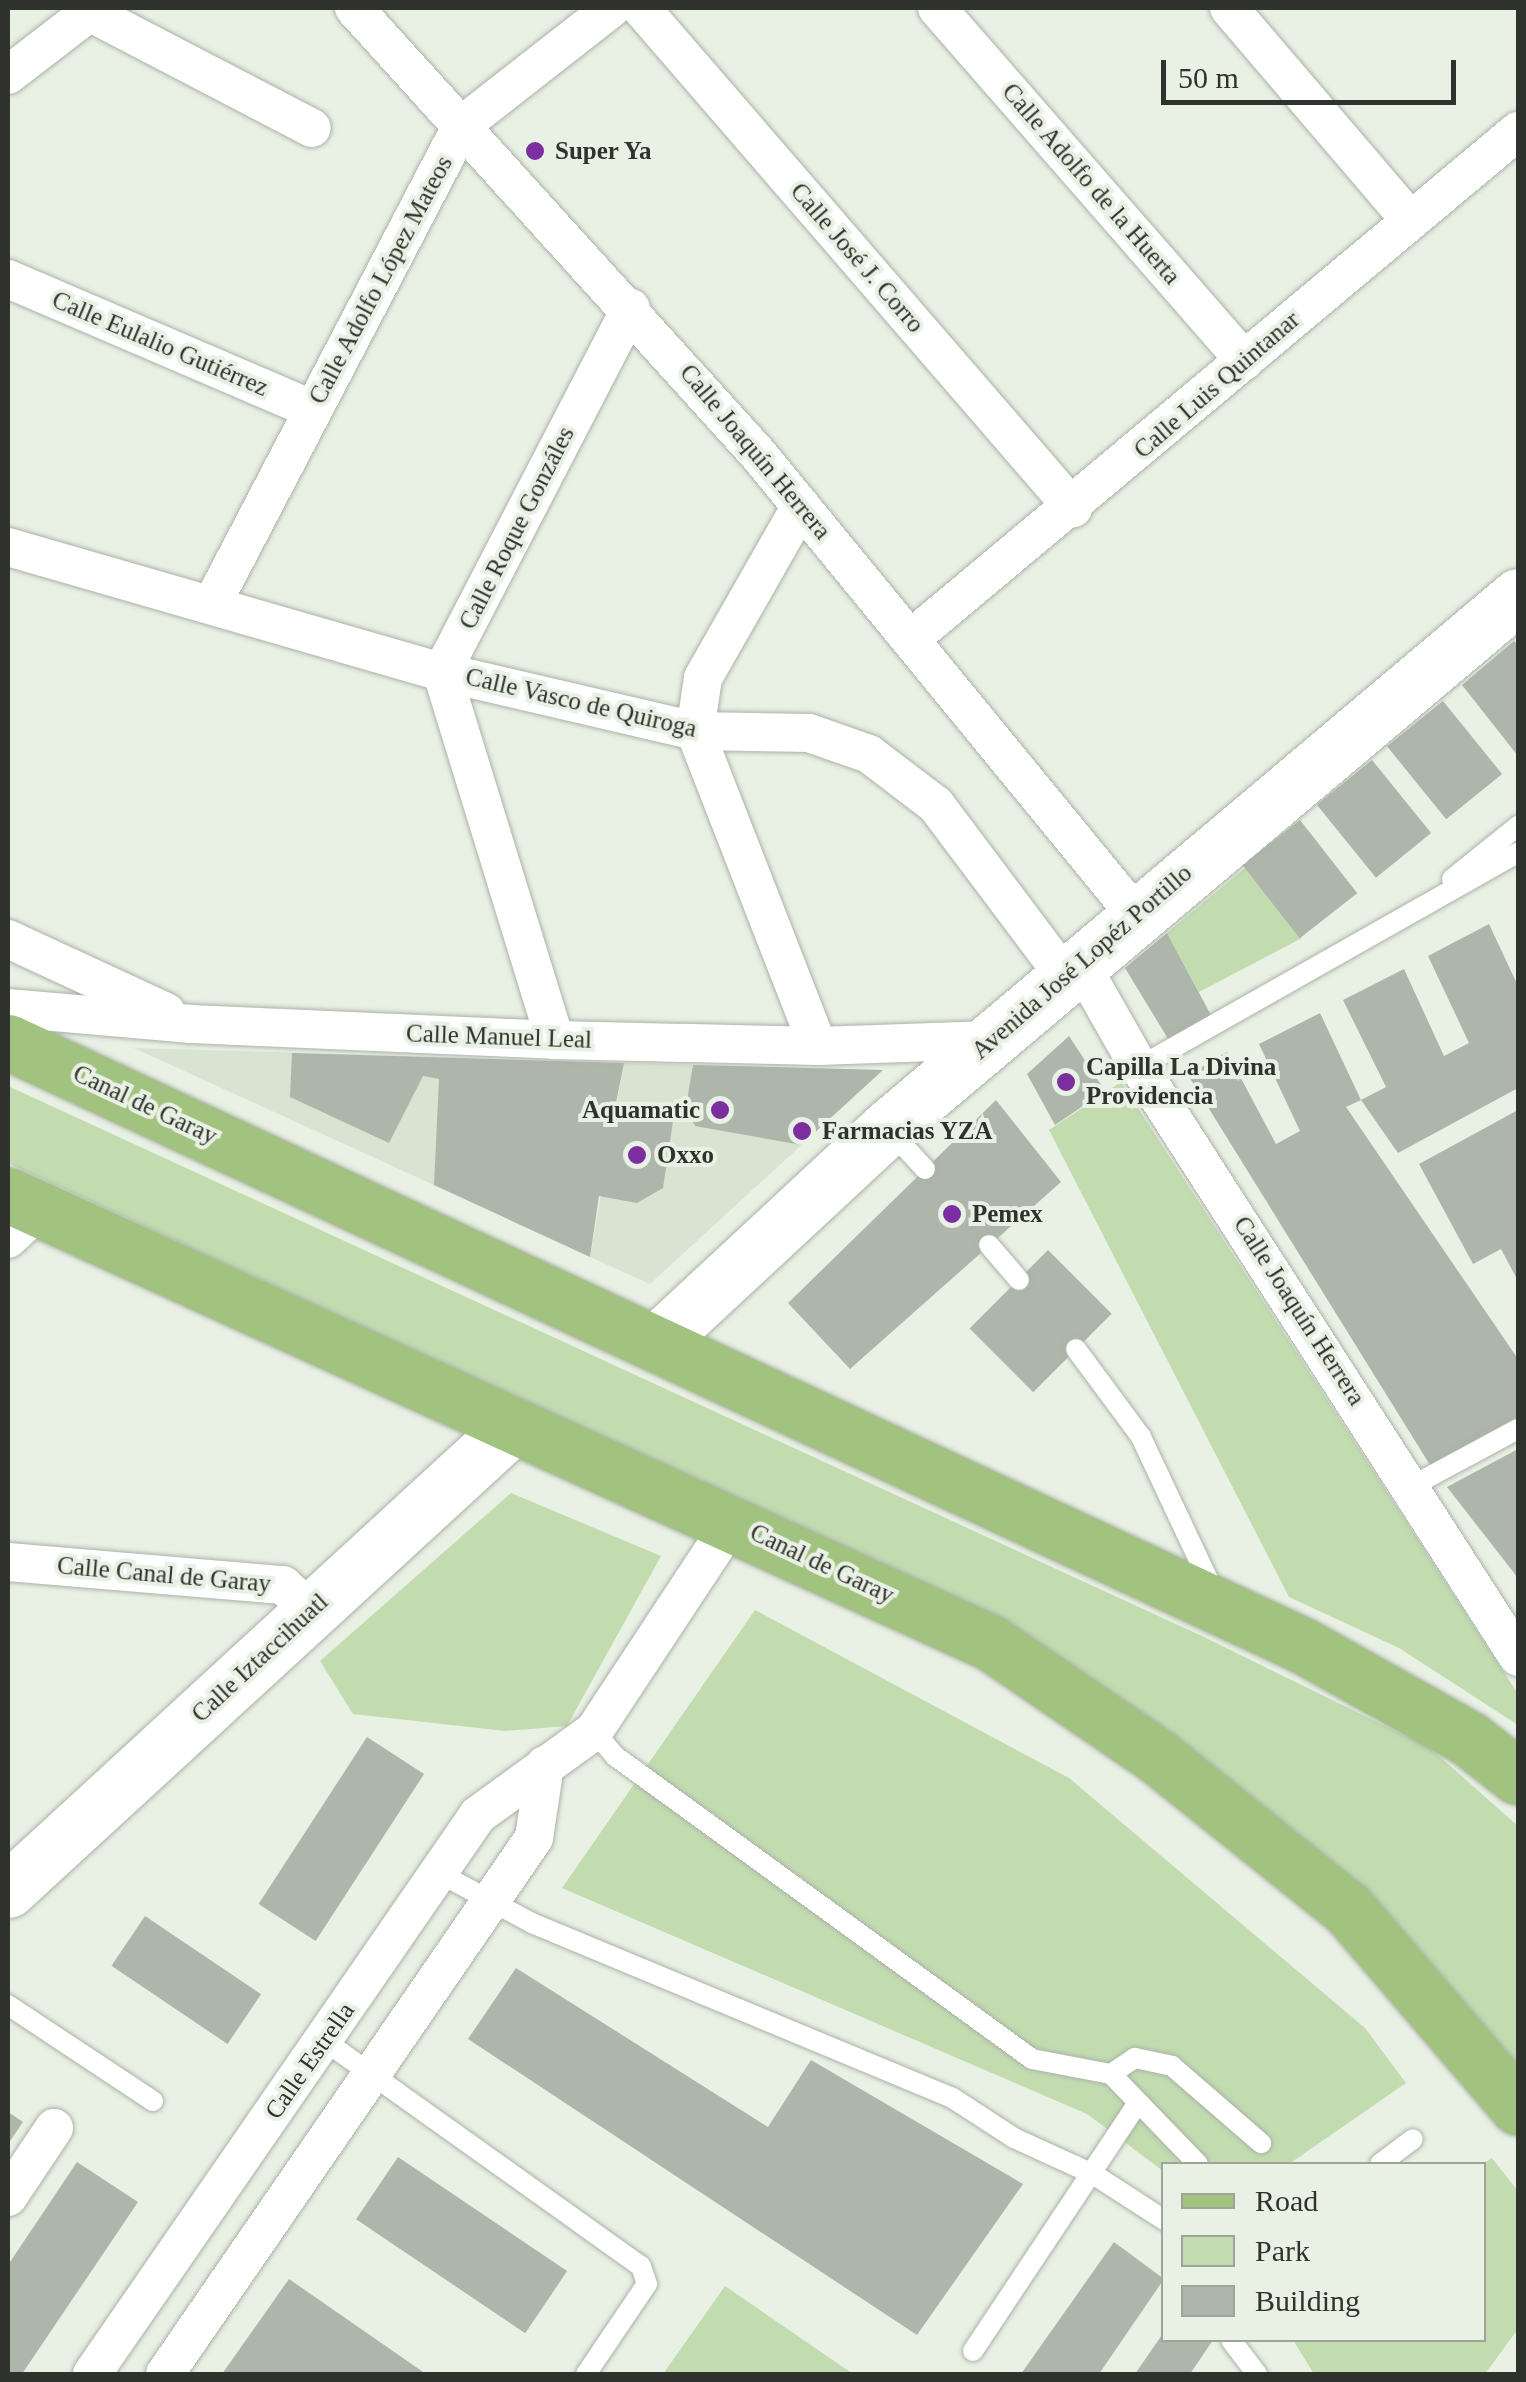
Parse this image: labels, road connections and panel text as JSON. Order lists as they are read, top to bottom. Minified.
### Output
{"streets":{"main road":["Canal de Garay"],"street":["Calle Adolfo de la Huerta","Calle José J. Corro","Calle Adolfo López Mateos","Calle Eulalio Gutiérrez","Calle Luis Quintanar","Calle Joaquín Herrera","Calle Roque Gonzáles","Calle Vasco de Quiroga","Avenida José Lopéz Portillo","Calle Manuel Leal","Calle Canal de Garay","Calle Iztaccihuatl","Calle Estrella"]},"crossings":[["Calle Adolfo de la Huerta","Calle Luis Quintanar"],["Calle José J. Corro","Calle Luis Quintanar"],["Calle Adolfo López Mateos","Calle Eulalio Gutiérrez"],["Calle Adolfo López Mateos","Calle Joaquín Herrera"],["Calle Adolfo López Mateos","Calle Vasco de Quiroga"],["Calle Luis Quintanar","Calle Joaquín Herrera"],["Calle Joaquín Herrera","Calle Roque Gonzáles"],["Calle Joaquín Herrera","Calle Vasco de Quiroga"],["Calle Joaquín Herrera","Avenida José Lopéz Portillo"],["Calle Roque Gonzáles","Calle Vasco de Quiroga"],["Calle Vasco de Quiroga","Avenida José Lopéz Portillo"],["Avenida José Lopéz Portillo","Calle Manuel Leal"],["Avenida José Lopéz Portillo","Canal de Garay"],["Canal de Garay","Calle Iztaccihuatl"],["Canal de Garay","Calle Estrella"],["Calle Canal de Garay","Calle Iztaccihuatl"]],"places":["Super Ya","Capilla La Divina Providencia","Aquamatic","Farmacias YZA","Oxxo","Pemex"],"legend":["Road","Park","Building"],"scale_bar":"50 m"}
